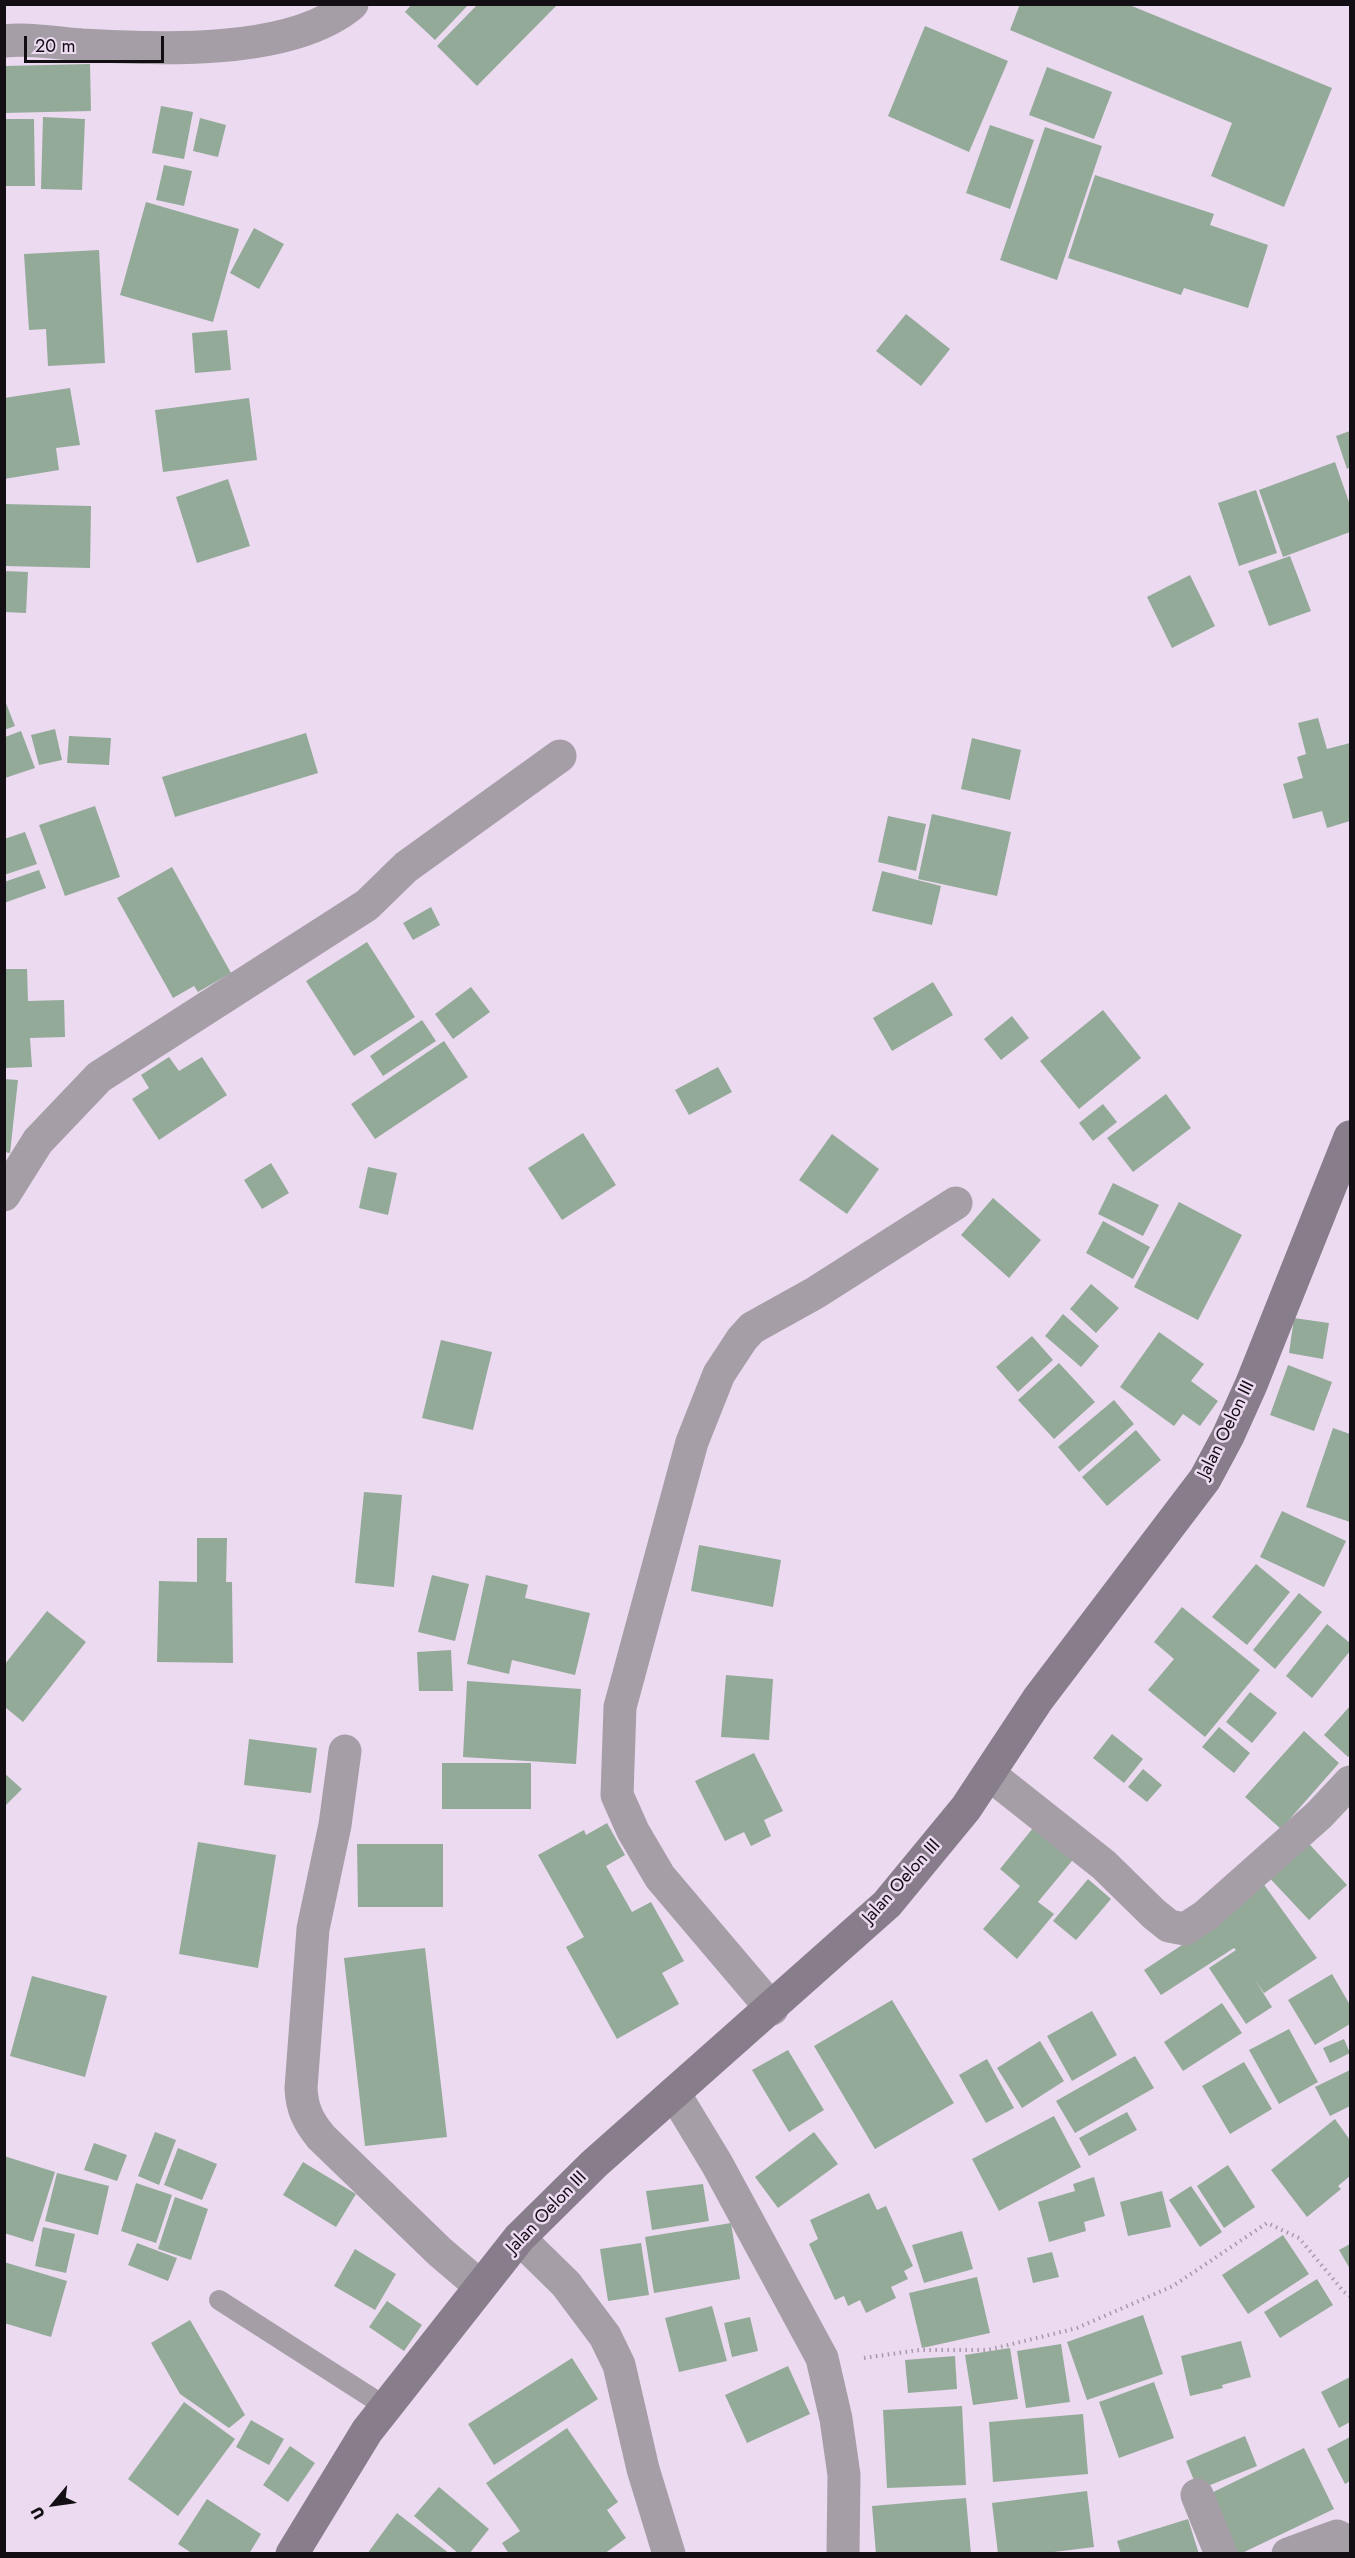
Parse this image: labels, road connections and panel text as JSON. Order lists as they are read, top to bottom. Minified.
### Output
{"streets":{"street":["Jalan Oelon III"]},"scale_bar":"20 m","north":"bottom left"}
